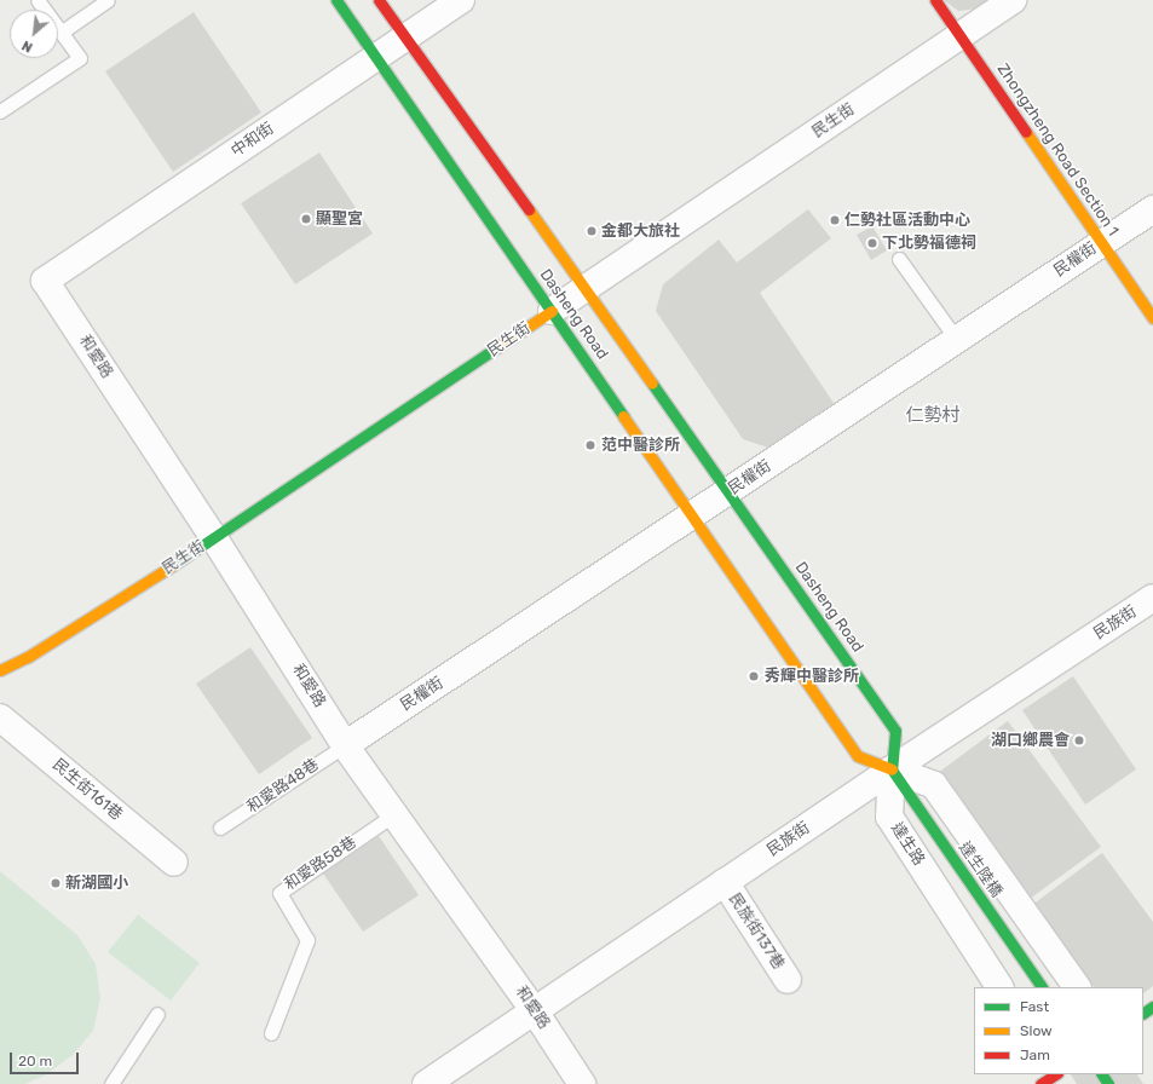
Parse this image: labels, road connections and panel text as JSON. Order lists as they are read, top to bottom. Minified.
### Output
{"streets":{"main road":["民生街","Zhongzheng Road Section 1","Dasheng Road","達生陸橋"],"street":["中和街","民權街","和愛路","民族街","民生街161巷","達生路","民族街137巷"],"lane":["和愛路48巷","和愛路58巷"]},"crossings":[["民生街","Zhongzheng Road Section 1"],["民生街","Dasheng Road"],["民生街","和愛路"],["中和街","Dasheng Road"],["中和街","和愛路"],["Zhongzheng Road Section 1","民權街"],["民權街","Dasheng Road"],["民權街","和愛路"],["民權街","和愛路48巷"],["Dasheng Road","民族街"],["Dasheng Road","達生路"],["Dasheng Road","達生陸橋"],["和愛路","民族街"],["和愛路","和愛路48巷"],["和愛路","和愛路58巷"],["民族街","達生路"],["民族街","達生陸橋"],["民族街","民族街137巷"],["達生路","達生陸橋"]],"districts":["仁勢村"],"places":["顯聖宮","仁勢社區活動中心","金都大旅社","下北勢福德祠","范中醫診所","秀輝中醫診所","湖口鄉農會","新湖國小"],"legend":["Fast","Slow","Jam"],"scale_bar":"20 m","north":"bottom left"}
